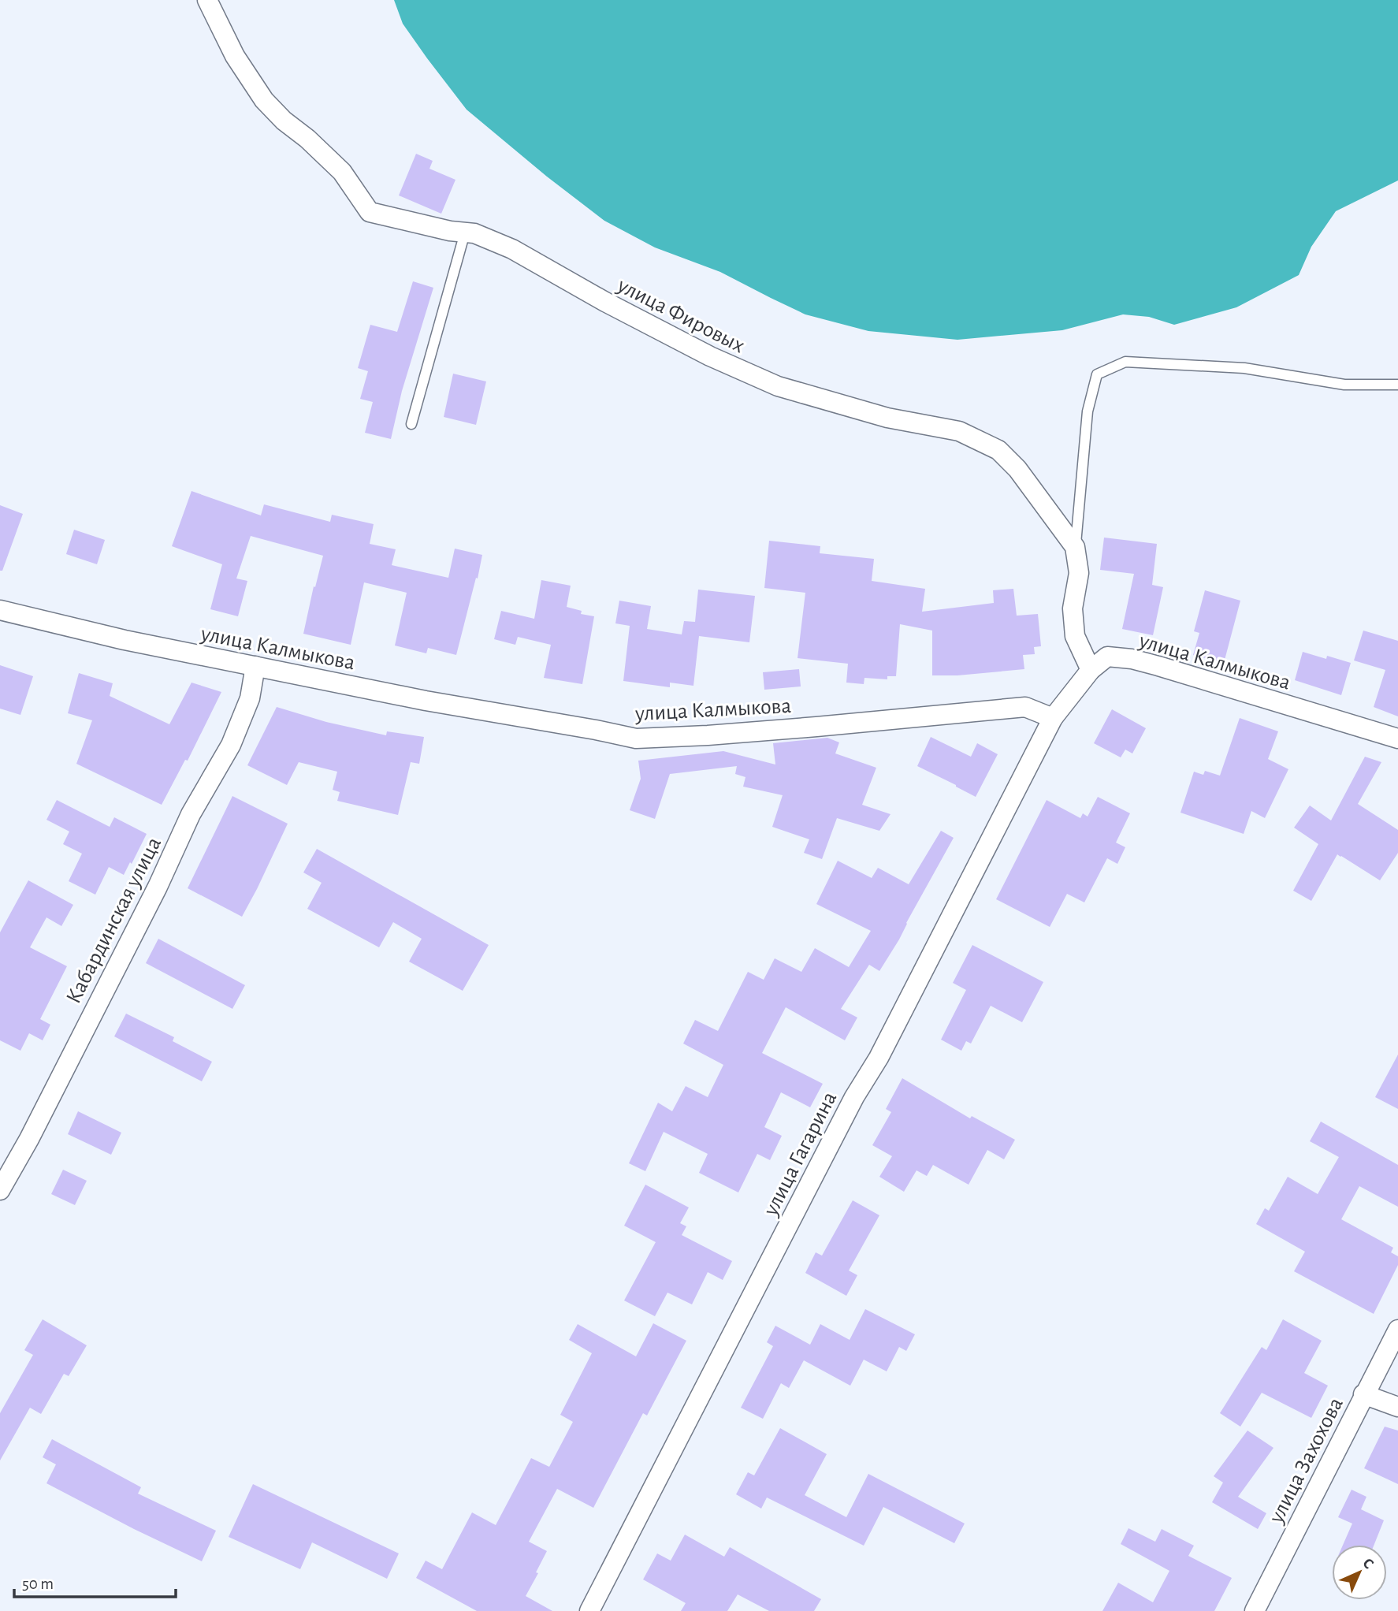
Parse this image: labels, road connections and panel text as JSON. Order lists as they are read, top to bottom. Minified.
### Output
{"streets":{"street":["улица Фировых","улица Калмыкова","Кабардинская улица","улица Гагарина","улица Захохова"]},"crossings":[["улица Фировых","улица Калмыкова"],["улица Калмыкова","Кабардинская улица"],["улица Калмыкова","улица Гагарина"]],"scale_bar":"50 m","north":"top right"}
